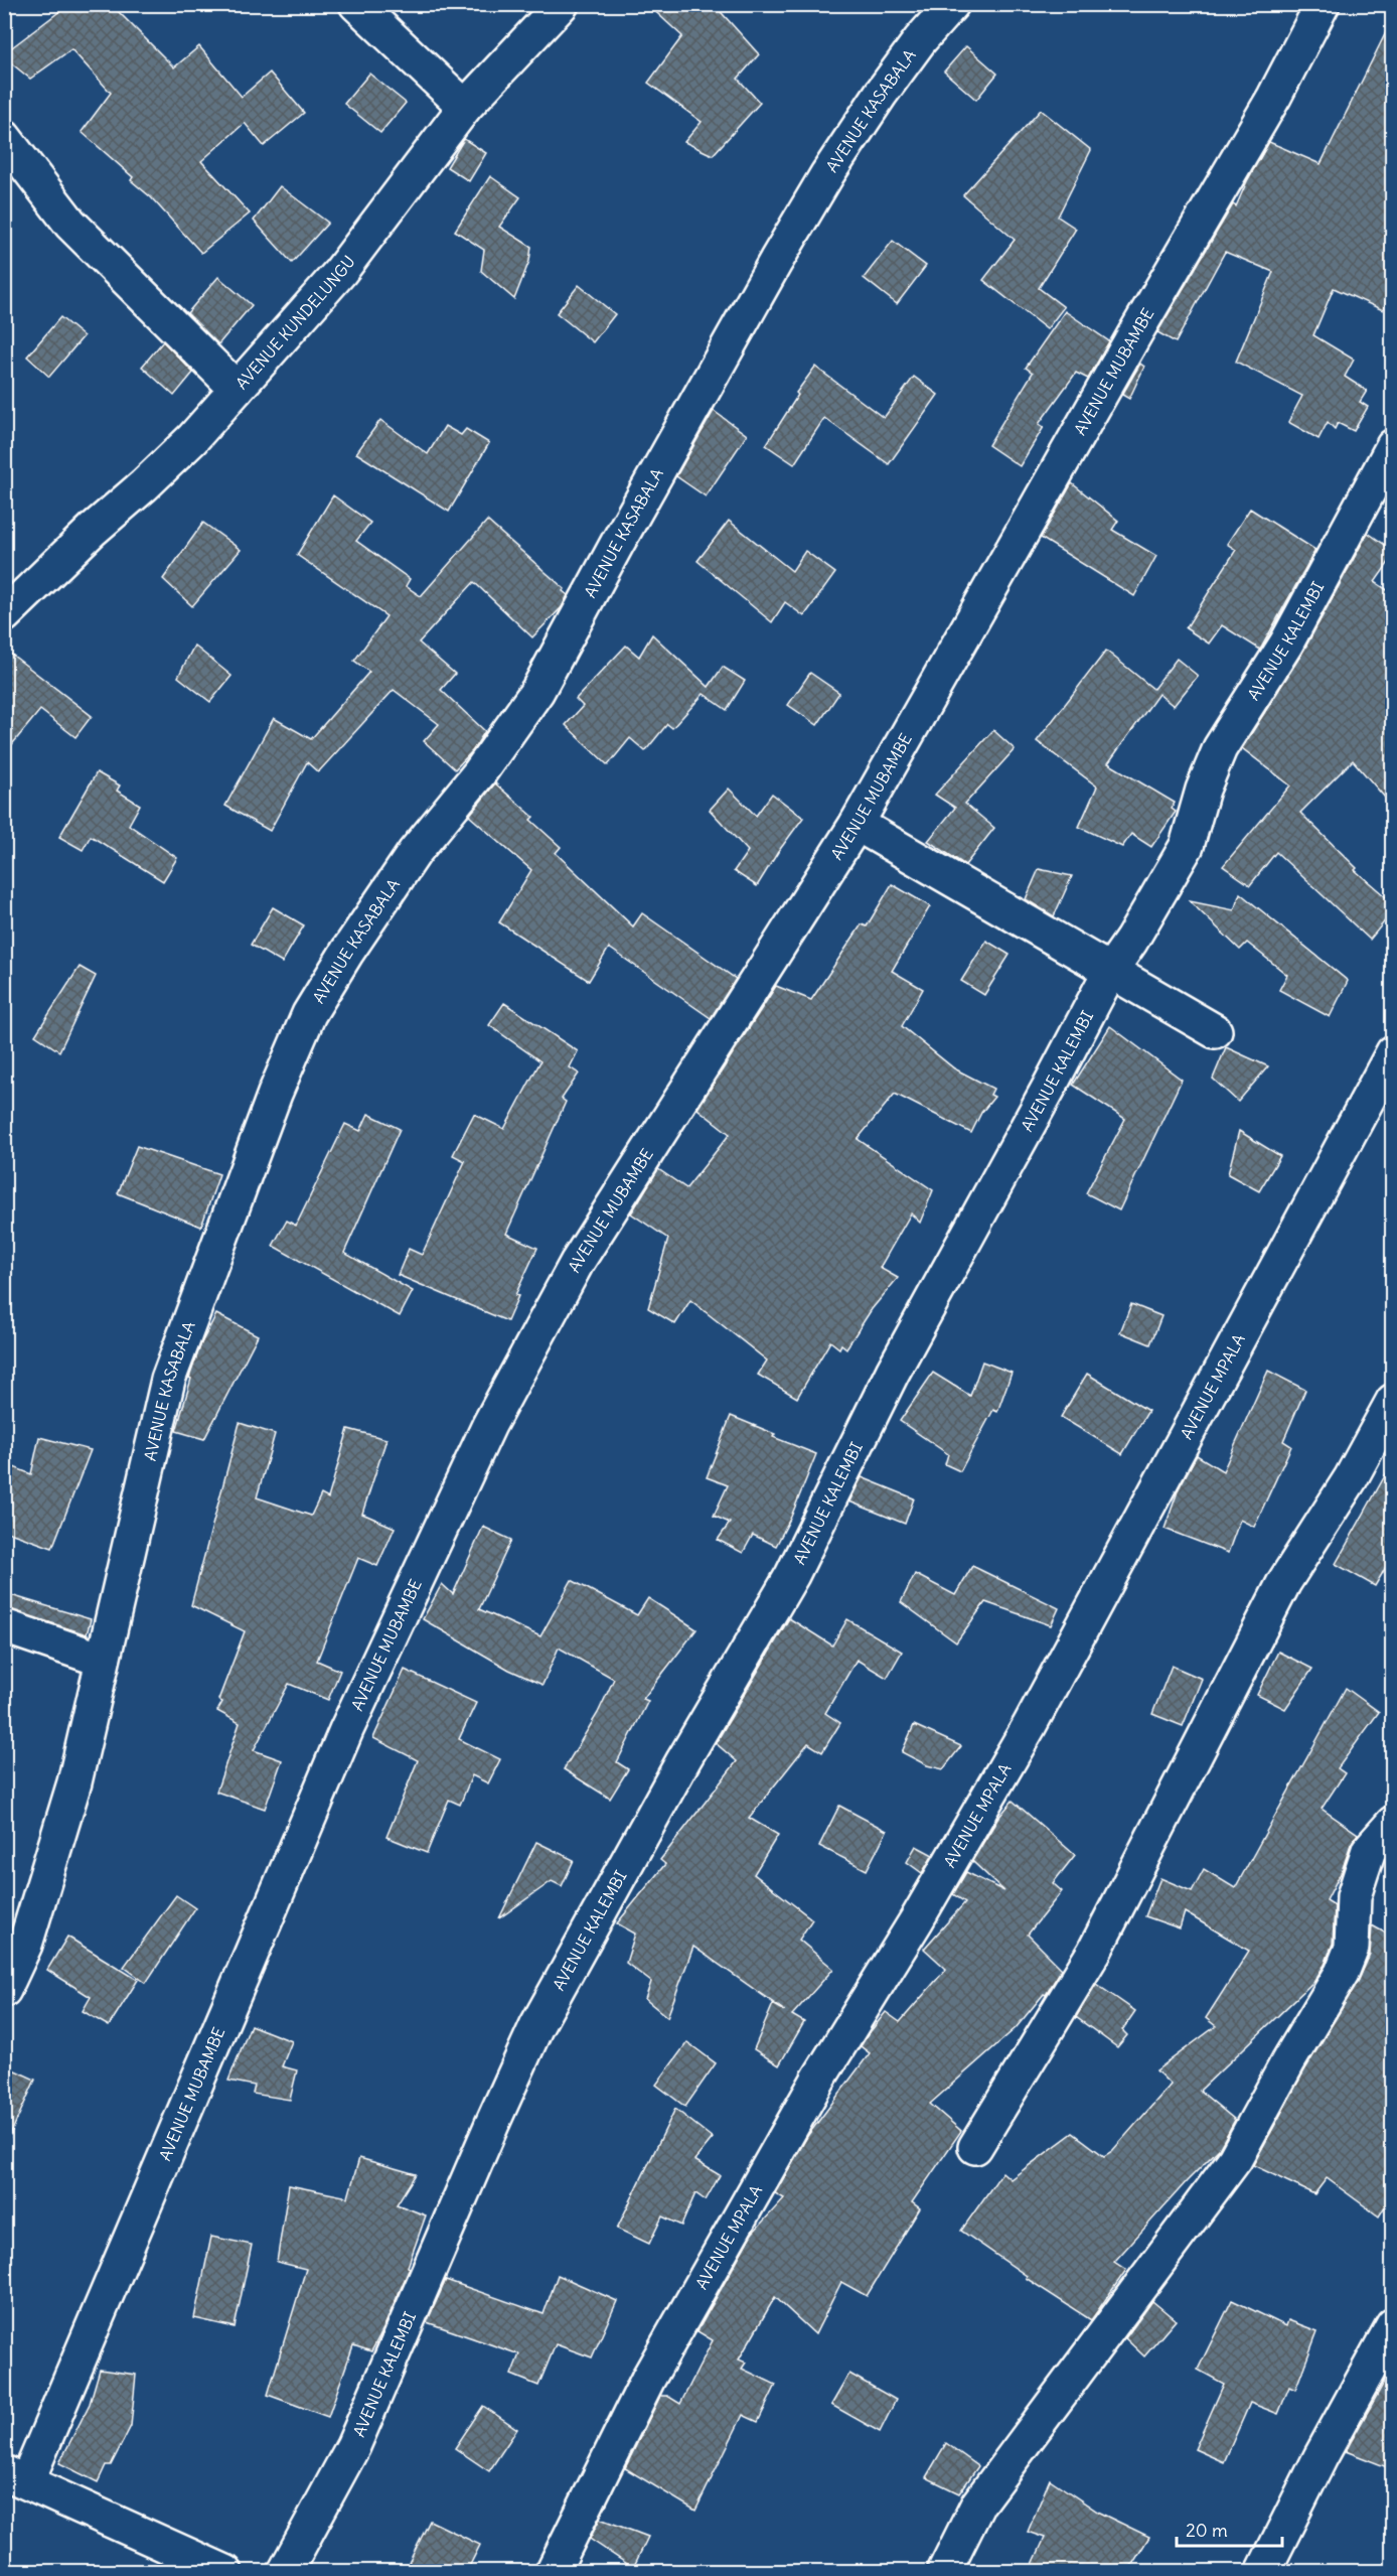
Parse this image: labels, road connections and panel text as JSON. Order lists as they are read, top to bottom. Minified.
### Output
{"streets":{"street":["AVENUE KASABALA","AVENUE KUNDELUNGU","AVENUE MUBAMBE","AVENUE KALEMBI","AVENUE MPALA"]},"scale_bar":"20 m"}
